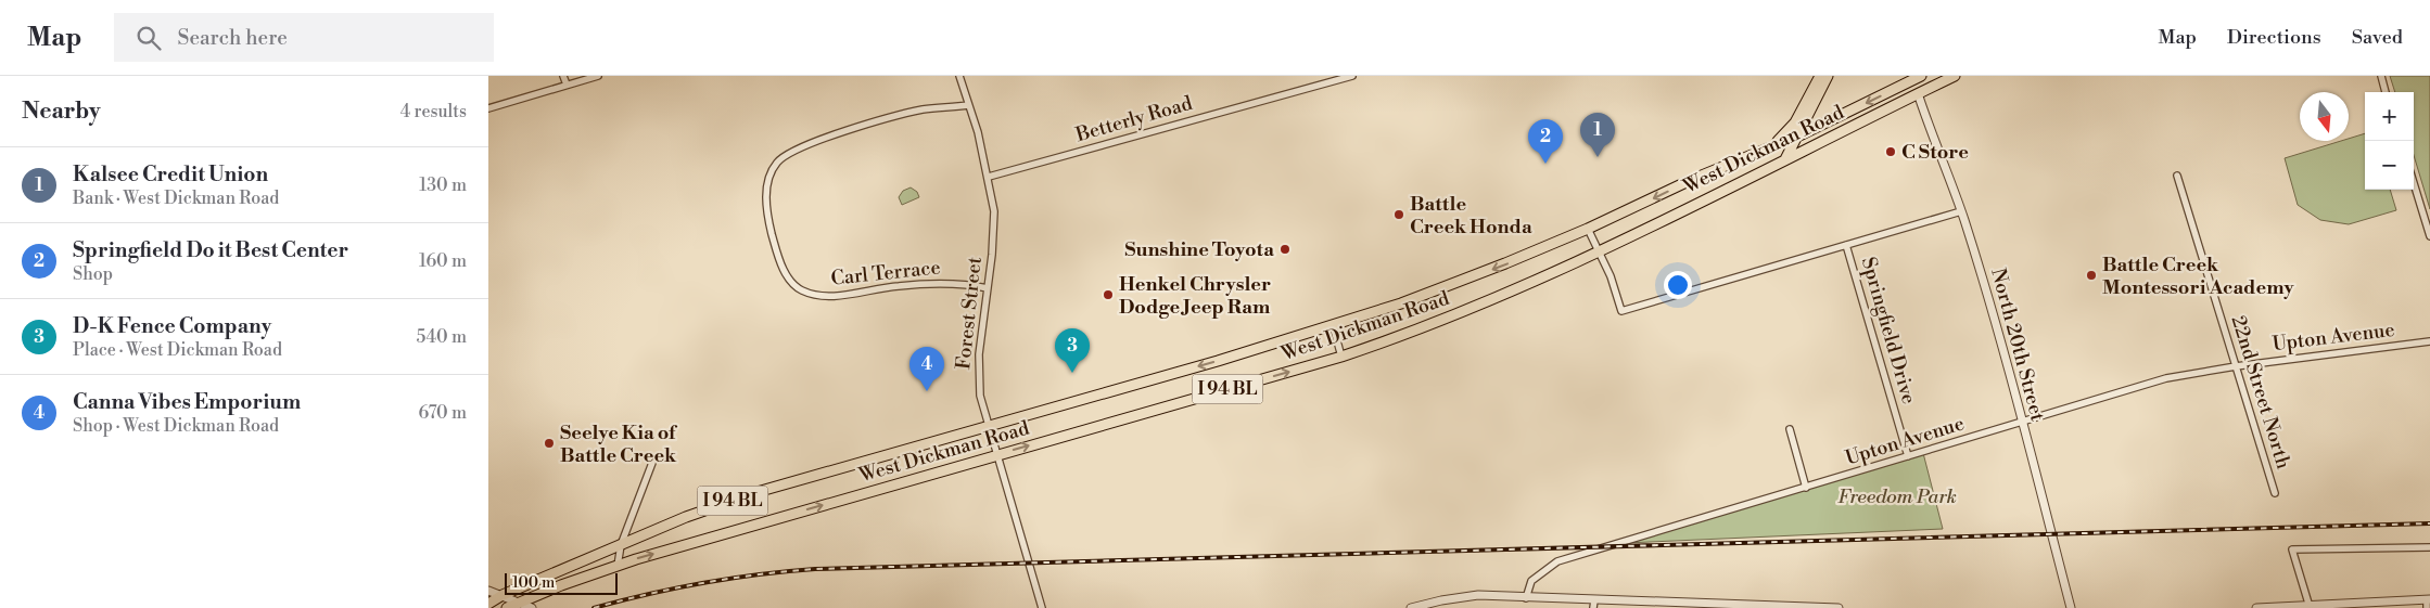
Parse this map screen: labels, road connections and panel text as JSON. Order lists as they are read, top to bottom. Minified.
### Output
{"streets":{"main road":["West Dickman Road","I 94 BL"],"street":["Betterly Road","Carl Terrace","Forest Street","Springfield Drive","Upton Avenue","North 20th Street","22nd Street North"]},"crossings":[["Betterly Road","Forest Street"],["West Dickman Road","Forest Street"],["West Dickman Road","North 20th Street"],["Carl Terrace","Forest Street"],["Springfield Drive","Upton Avenue"],["Upton Avenue","North 20th Street"],["Upton Avenue","22nd Street North"]],"parks":["Freedom Park"],"places":["C Store","Battle Creek Honda","Sunshine Toyota","Battle Creek Montessori Academy","Henkel Chrysler Dodge Jeep Ram","Seelye Kia of Battle Creek"],"scale_bar":"100 m","north":"bottom","page":{"header":"Map","search":"Search here","nav":["Map","Directions","Saved"],"heading":["Nearby","4 results"],"map_buttons":["+","−"],"pins":["1","2","3","4"],"list":[{"mark":"1","name":"Kalsee Credit Union","note":"Bank · West Dickman Road","value":"130 m"},{"mark":"2","name":"Springfield Do it Best Center","note":"Shop","value":"160 m"},{"mark":"3","name":"D-K Fence Company","note":"Place · West Dickman Road","value":"540 m"},{"mark":"4","name":"Canna Vibes Emporium","note":"Shop · West Dickman Road","value":"670 m"}],"scale":"100 m"}}
